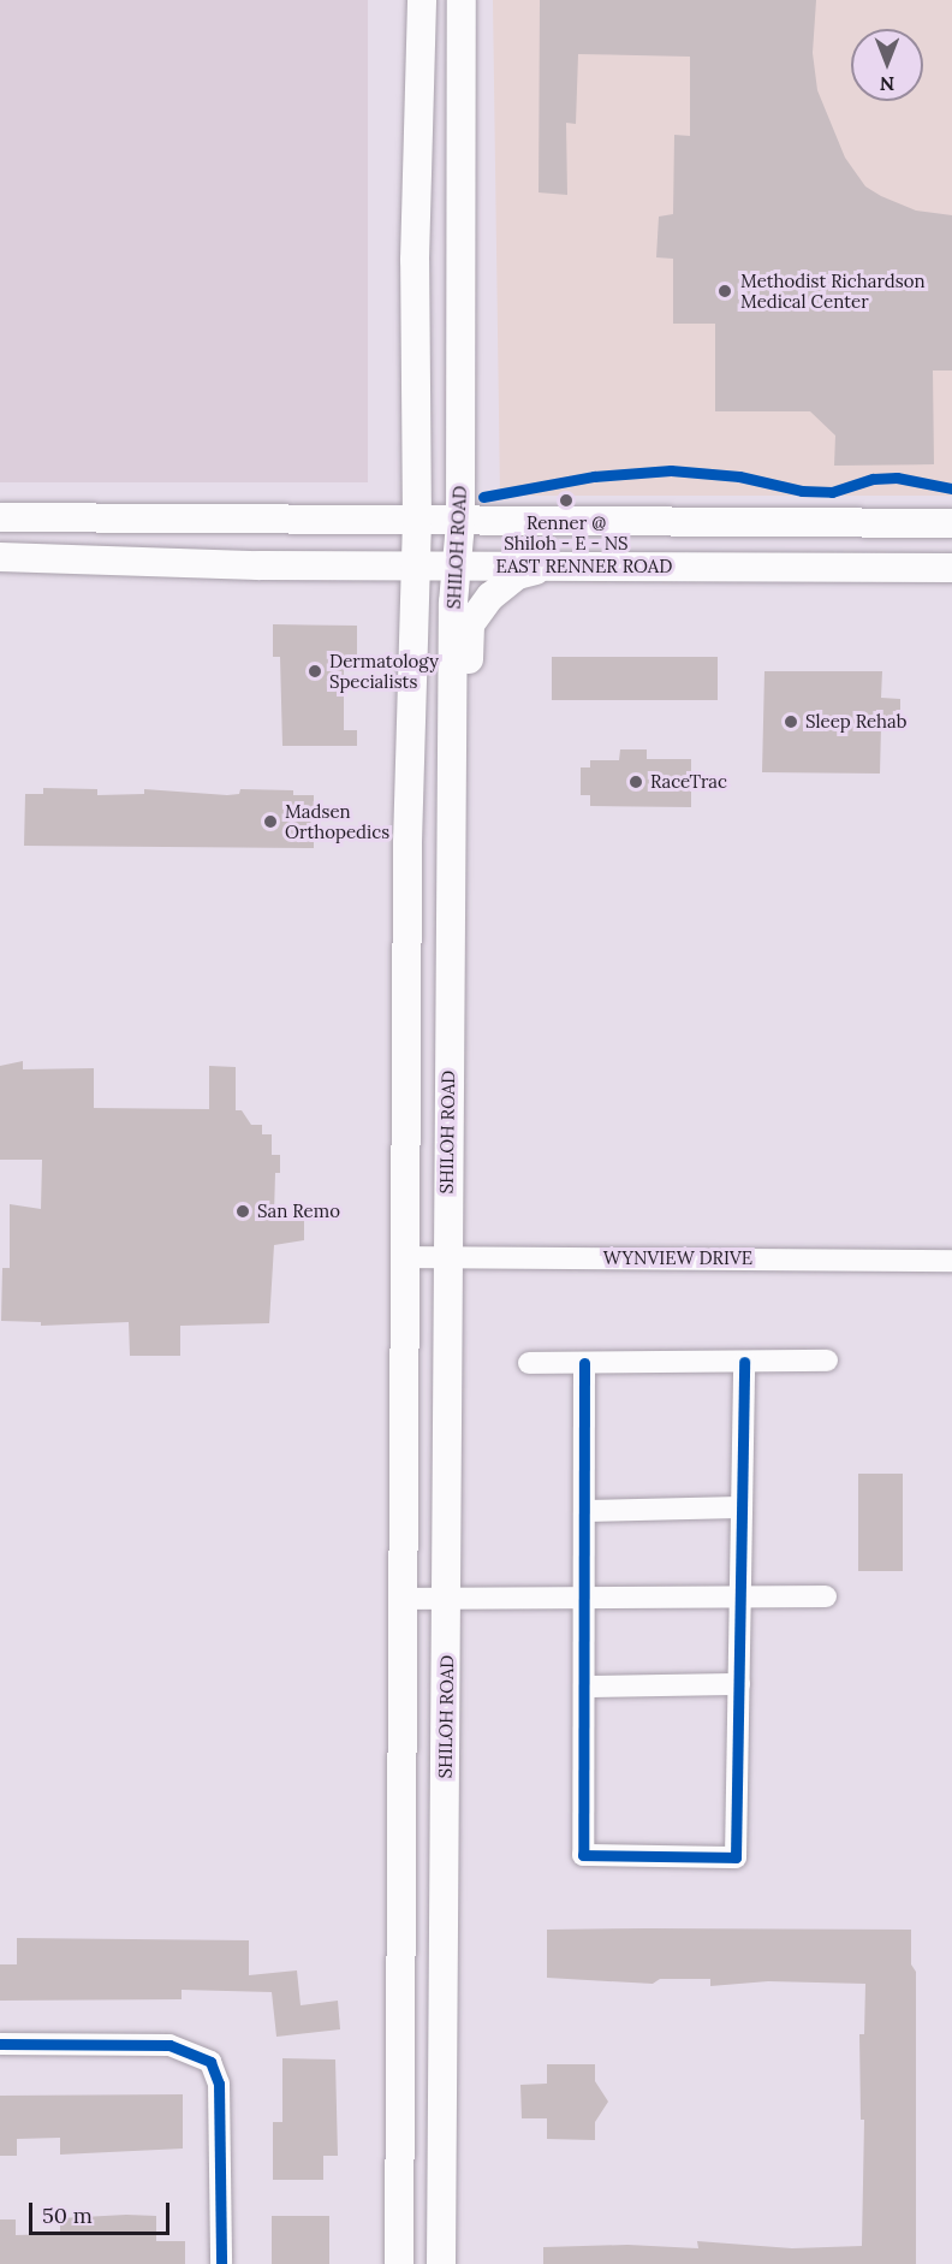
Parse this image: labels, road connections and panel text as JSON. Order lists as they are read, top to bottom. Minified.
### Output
{"streets":{"main road":["SHILOH ROAD","EAST RENNER ROAD"],"street":["WYNVIEW DRIVE"]},"crossings":[["SHILOH ROAD","EAST RENNER ROAD"],["SHILOH ROAD","WYNVIEW DRIVE"]],"places":["Methodist Richardson Medical Center","Renner @ Shiloh - E - NS","Dermatology Specialists","Sleep Rehab","RaceTrac","Madsen Orthopedics","San Remo"],"scale_bar":"50 m","north":"bottom"}
